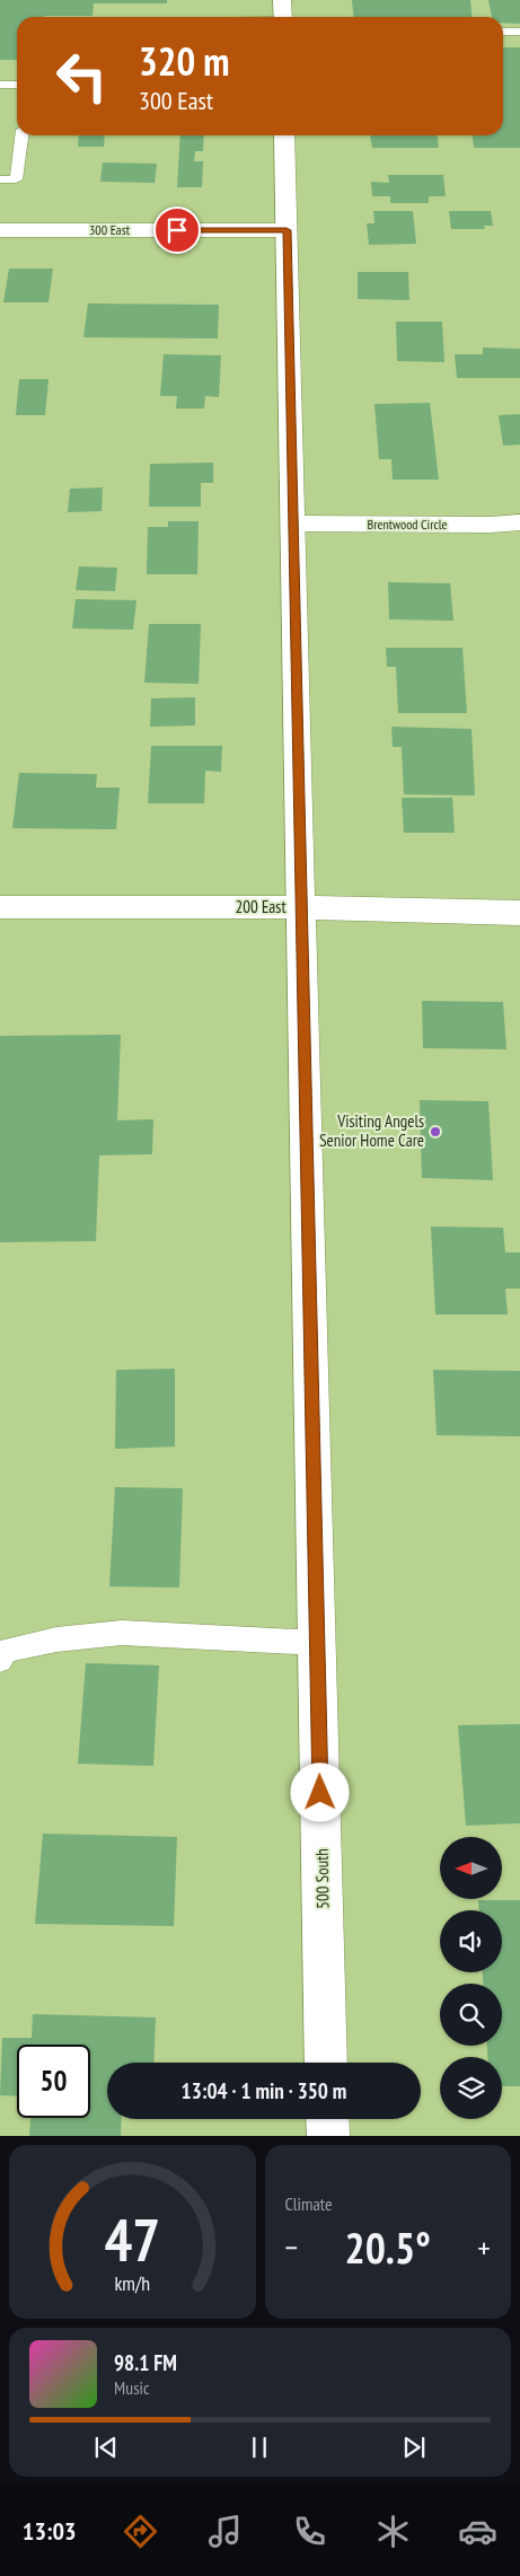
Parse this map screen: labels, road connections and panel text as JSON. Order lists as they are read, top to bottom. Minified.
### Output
{"streets":{"main road":["300 East","Brentwood Circle","200 East","500 South"]},"crossings":[["300 East","500 South"],["Brentwood Circle","500 South"],["200 East","500 South"]],"places":["Visiting Angels Senior Home Care"],"north":"left","page":{"turn":["320 m","300 East"],"limit":"50","trip":"13:04 · 1 min · 350 m","tile":"Climate","heat":["−","20.5°","+"],"song":["98.1 FM","Music"],"tabs":"13:03","gauge":["47","km/h"]}}
